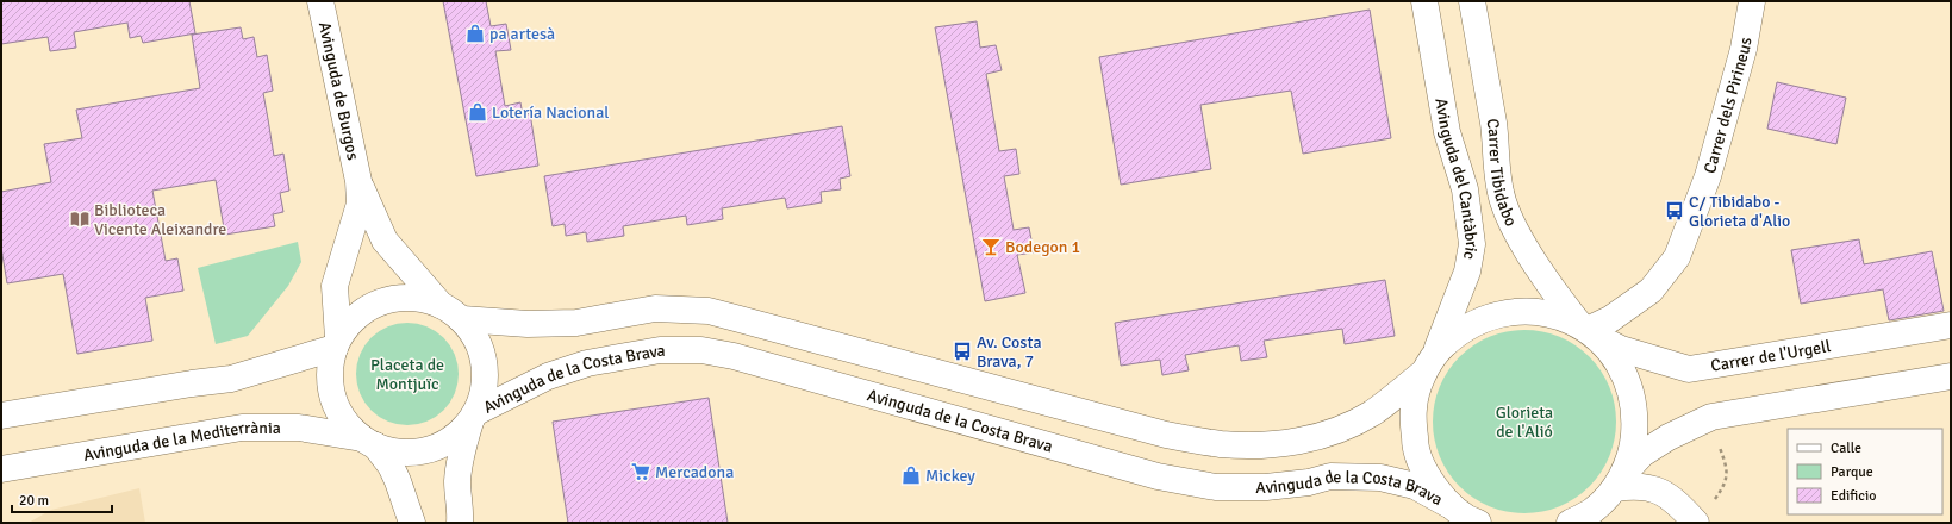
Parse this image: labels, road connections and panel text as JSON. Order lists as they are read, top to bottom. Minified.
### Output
{"streets":{"street":["Avinguda de Burgos","Carrer dels Pirineus","Carrer Tibidabo","Avinguda del Cantàbric","Carrer de l'Urgell","Avinguda de la Costa Brava","Avinguda de la Mediterrània"]},"crossings":[["Avinguda de Burgos","Avinguda de la Costa Brava"],["Avinguda de Burgos","Avinguda de la Mediterrània"],["Carrer dels Pirineus","Carrer Tibidabo"],["Carrer dels Pirineus","Carrer de l'Urgell"],["Carrer Tibidabo","Carrer de l'Urgell"],["Avinguda de la Costa Brava","Avinguda de la Mediterrània"]],"parks":["Placeta de Montjuïc","Glorieta de l'Alió"],"places":{"shop":["pa artesà","Lotería Nacional","Mickey"],"bus stop":["C/ Tibidabo - Glorieta d'Alio","Av. Costa Brava, 7"],"library":["Biblioteca Vicente Aleixandre"],"bar":["Bodegon 1"],"supermarket":["Mercadona"]},"legend":["Calle","Parque","Edificio"],"scale_bar":"20 m"}
